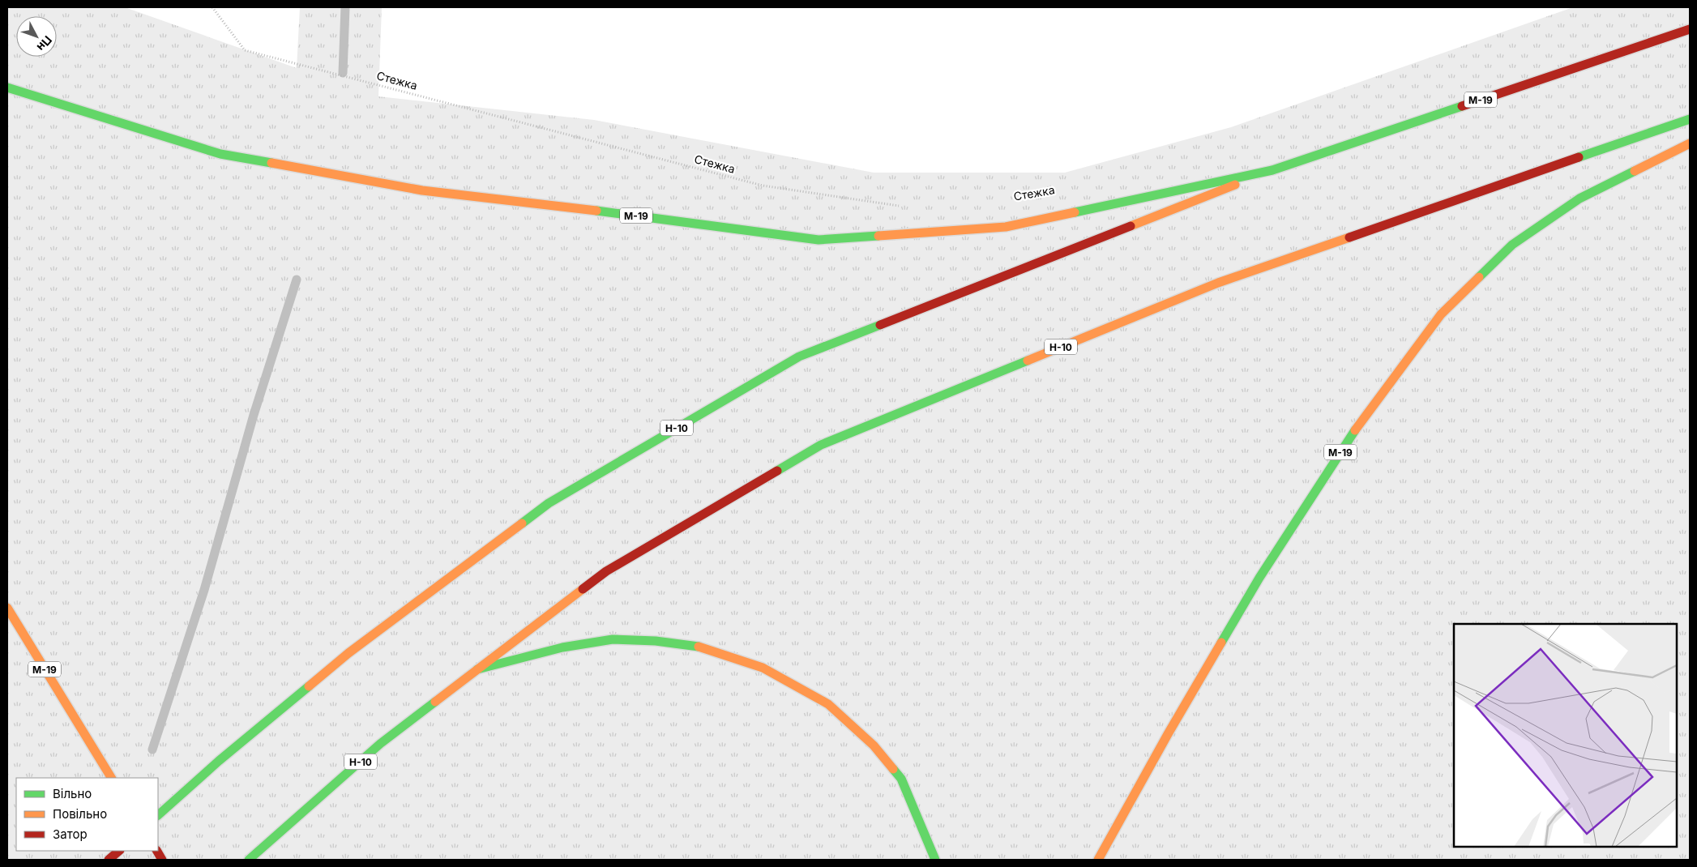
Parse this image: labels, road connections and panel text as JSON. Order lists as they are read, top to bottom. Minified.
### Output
{"streets":{"main road":["М-19","Н-10"],"path":["Стежка"]},"crossings":[["М-19","Н-10"]],"legend":["Вільно","Повільно","Затор"],"north":"bottom right"}
